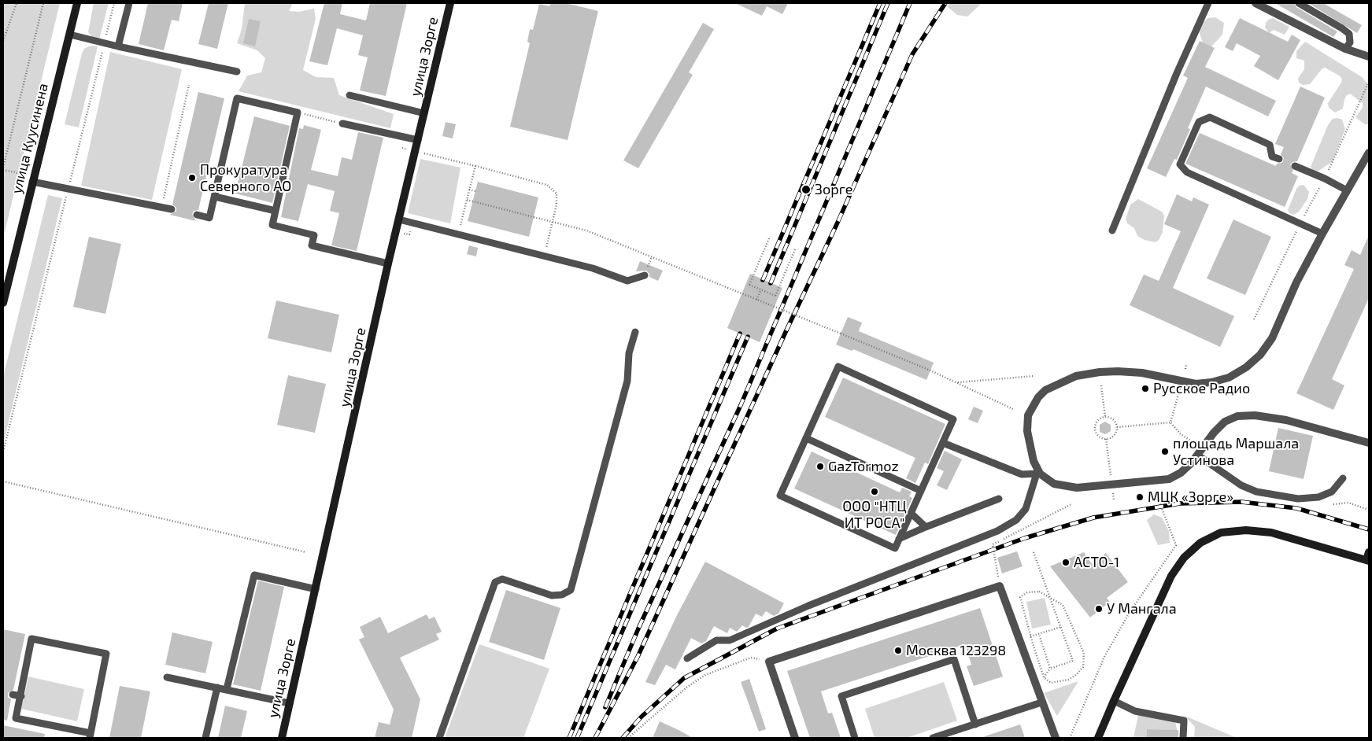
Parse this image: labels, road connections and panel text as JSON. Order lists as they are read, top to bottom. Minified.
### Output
{"streets":{"street":["улица Зорге","улица Куусинена"]},"places":["Прокуратура Северного АО","Зорге","Русское Радио","площадь Маршала Устинова","GazTormoz","ООО \"НТЦ ИТ РОСА\"","МЦК «Зорге»","АСТО-1","У Мангала","Москва 123298"]}
